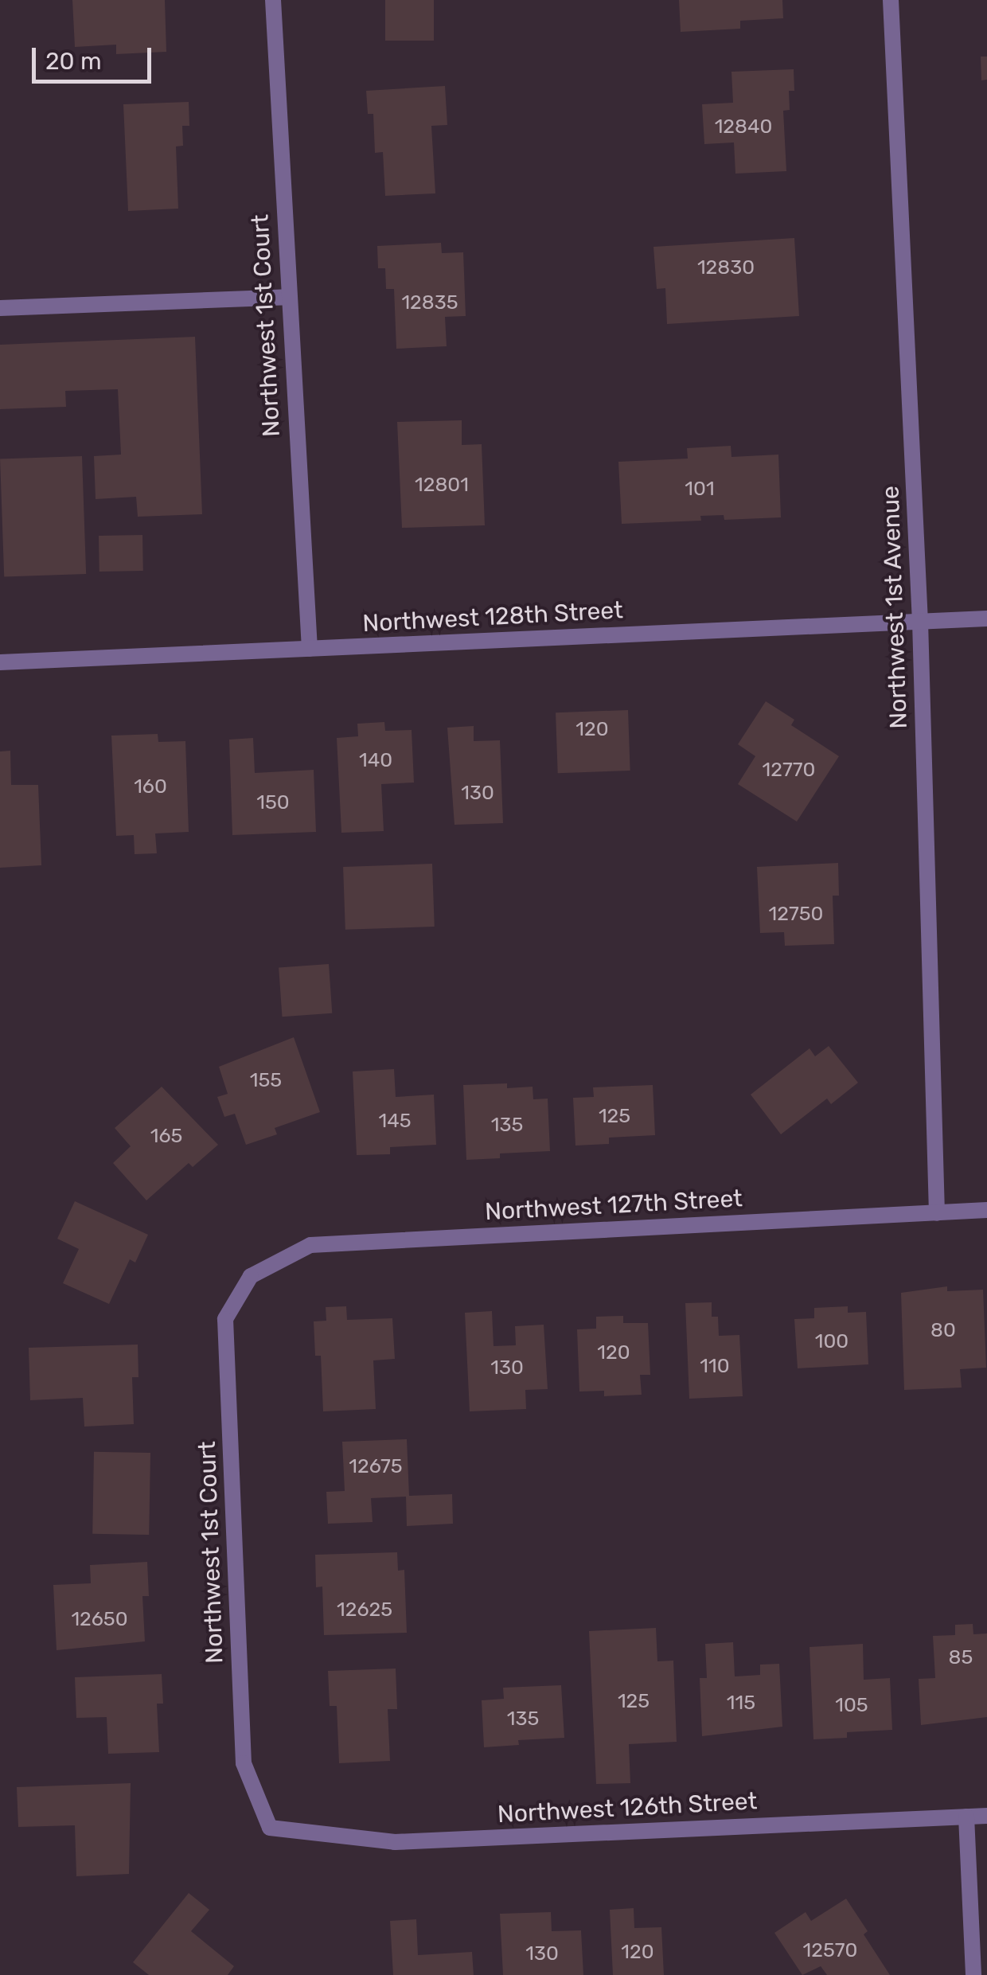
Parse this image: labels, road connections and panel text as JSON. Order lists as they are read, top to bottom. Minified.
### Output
{"streets":{"street":["Northwest 1st Court","Northwest 1st Avenue","Northwest 128th Street","Northwest 127th Street","Northwest 126th Street"]},"crossings":[["Northwest 1st Court","Northwest 128th Street"],["Northwest 1st Court","Northwest 127th Street"],["Northwest 1st Court","Northwest 126th Street"],["Northwest 1st Avenue","Northwest 128th Street"],["Northwest 1st Avenue","Northwest 127th Street"]],"house_numbers":["12840","12830","12835","12801","101","120","140","12770","160","130","150","12750","155","125","145","135","165","80","100","120","110","130","12675","12625","12650","85","125","115","105","135","12570","120","130"],"scale_bar":"20 m"}
